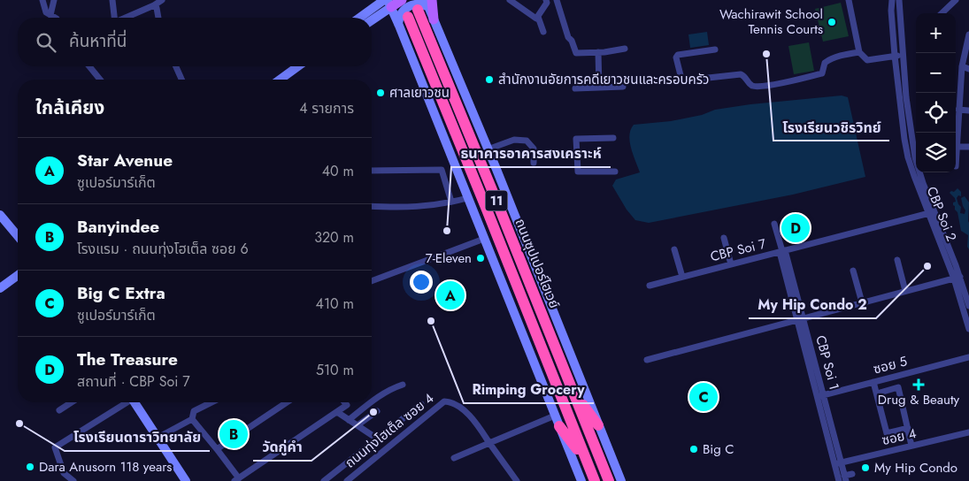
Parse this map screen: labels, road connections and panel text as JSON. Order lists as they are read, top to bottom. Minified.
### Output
{"streets":{"highway":["11","ถนนซุปเปอร์ไฮเวย์"],"street":["CBP Soi 2","CBP Soi 7","CBP Soi 1","ซอย 5","ถนนทุ่งโฮเต็ล ซอย 4","ซอย 4"]},"crossings":[["CBP Soi 2","CBP Soi 7"],["CBP Soi 7","CBP Soi 1"],["CBP Soi 1","ซอย 5"],["CBP Soi 1","ซอย 4"]],"places":{"other":["Wachirawit School Tennis Courts","โรงเรียนวชิรวิทย์","สำนักงานอัยการคดีเยาวชนและครอบครัว","ศาลเยาวชน","ธนาคารอาคารสงเคราะห์","7-Eleven","My Hip Condo 2","Rimping Grocery","วัดกู่คำ","โรงเรียนดาราวิทยาลัย","Big C","Dara Anusorn 118 years","My Hip Condo"],"health":["Drug & Beauty"]},"page":{"map_buttons":["+","−"],"search":"ค้นหาที่นี่","heading":["ใกล้เคียง","4 รายการ"],"list":[{"mark":"A","name":"Star Avenue","note":"ซูเปอร์มาร์เก็ต","value":"40 m"},{"mark":"B","name":"Banyindee","note":"โรงแรม · ถนนทุ่งโฮเต็ล ซอย 6","value":"320 m"},{"mark":"C","name":"Big C Extra","note":"ซูเปอร์มาร์เก็ต","value":"410 m"},{"mark":"D","name":"The Treasure","note":"สถานที่ · CBP Soi 7","value":"510 m"}],"pins":["D","A","C","B"]}}
